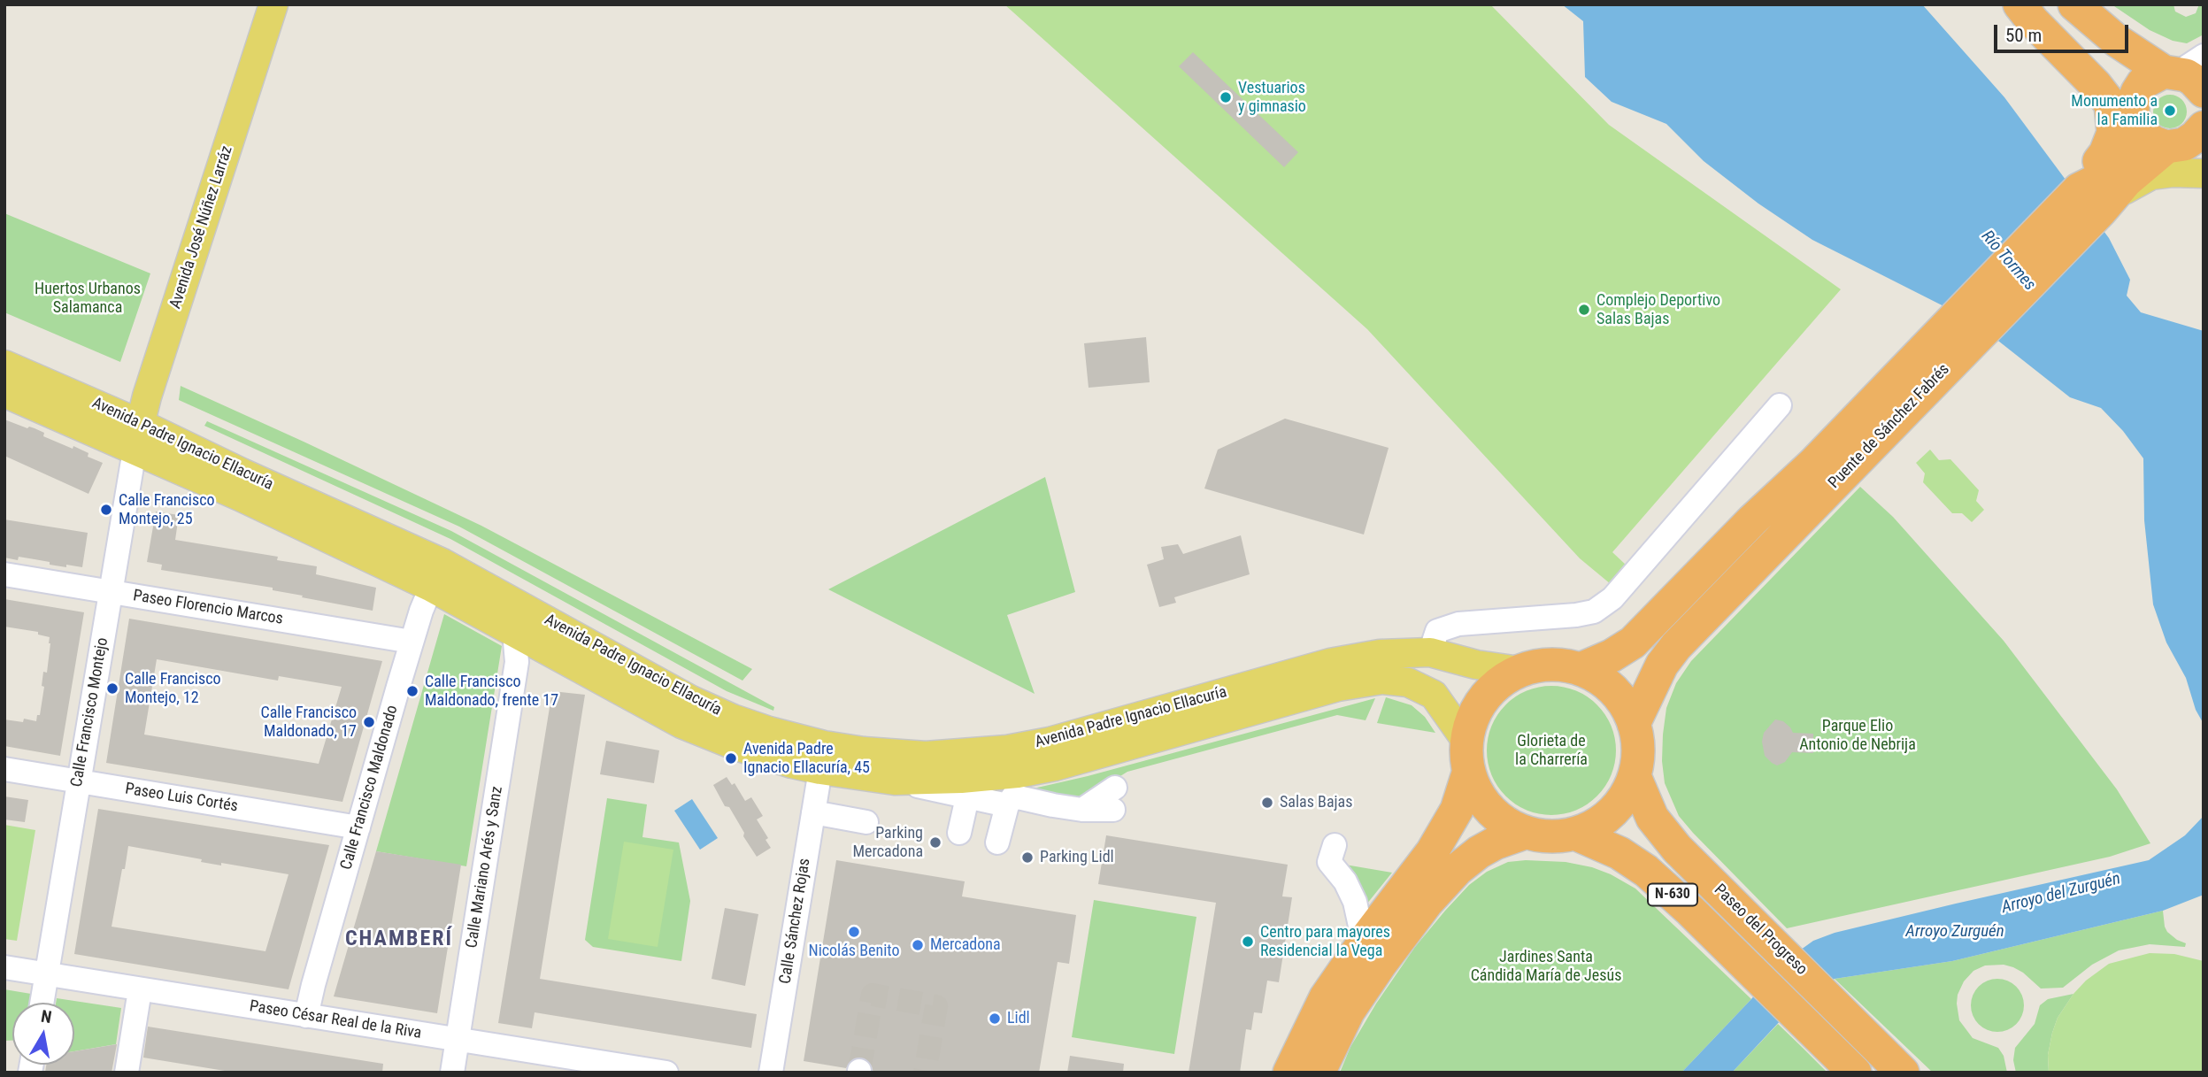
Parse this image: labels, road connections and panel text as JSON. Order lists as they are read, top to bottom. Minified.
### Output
{"streets":{"highway":["Puente de Sánchez Fabrés","N-630","Paseo del Progreso"],"main road":["Avenida José Núñez Larráz","Avenida Padre Ignacio Ellacuría"],"street":["Paseo Florencio Marcos","Calle Francisco Montejo","Calle Francisco Maldonado","Paseo Luis Cortés","Calle Mariano Arés y Sanz","Calle Sánchez Rojas","Paseo César Real de la Riva"]},"crossings":[["Avenida José Núñez Larráz","Avenida Padre Ignacio Ellacuría"],["Avenida José Núñez Larráz","Calle Francisco Montejo"],["Puente de Sánchez Fabrés","Avenida Padre Ignacio Ellacuría"],["Puente de Sánchez Fabrés","N-630"],["Puente de Sánchez Fabrés","Paseo del Progreso"],["Avenida Padre Ignacio Ellacuría","Calle Francisco Montejo"],["Avenida Padre Ignacio Ellacuría","Calle Francisco Maldonado"],["Avenida Padre Ignacio Ellacuría","Calle Mariano Arés y Sanz"],["Avenida Padre Ignacio Ellacuría","N-630"],["Avenida Padre Ignacio Ellacuría","Calle Sánchez Rojas"],["Avenida Padre Ignacio Ellacuría","Paseo del Progreso"],["Paseo Florencio Marcos","Calle Francisco Montejo"],["Paseo Florencio Marcos","Calle Francisco Maldonado"],["Calle Francisco Montejo","Paseo Luis Cortés"],["Calle Francisco Montejo","Paseo César Real de la Riva"],["Calle Francisco Maldonado","Paseo Luis Cortés"],["Calle Francisco Maldonado","Paseo César Real de la Riva"],["Calle Mariano Arés y Sanz","Paseo César Real de la Riva"],["N-630","Paseo del Progreso"]],"districts":["CHAMBERÍ"],"water":["Río Tormes","Arroyo del Zurguén","Arroyo Zurguén"],"parks":["Huertos Urbanos Salamanca","Parque Elio Antonio de Nebrija","Glorieta de la Charrería","Jardines Santa Cándida María de Jesús"],"places":["Vestuarios y gimnasio","Monumento a la Familia","Complejo Deportivo Salas Bajas","Calle Francisco Montejo, 25","Calle Francisco Montejo, 12","Calle Francisco Maldonado, frente 17","Calle Francisco Maldonado, 17","Avenida Padre Ignacio Ellacuría, 45","Salas Bajas","Parking Mercadona","Parking Lidl","Nicolás Benito","Centro para mayores Residencial la Vega","Mercadona","Lidl"],"scale_bar":"50 m","north":"top"}
